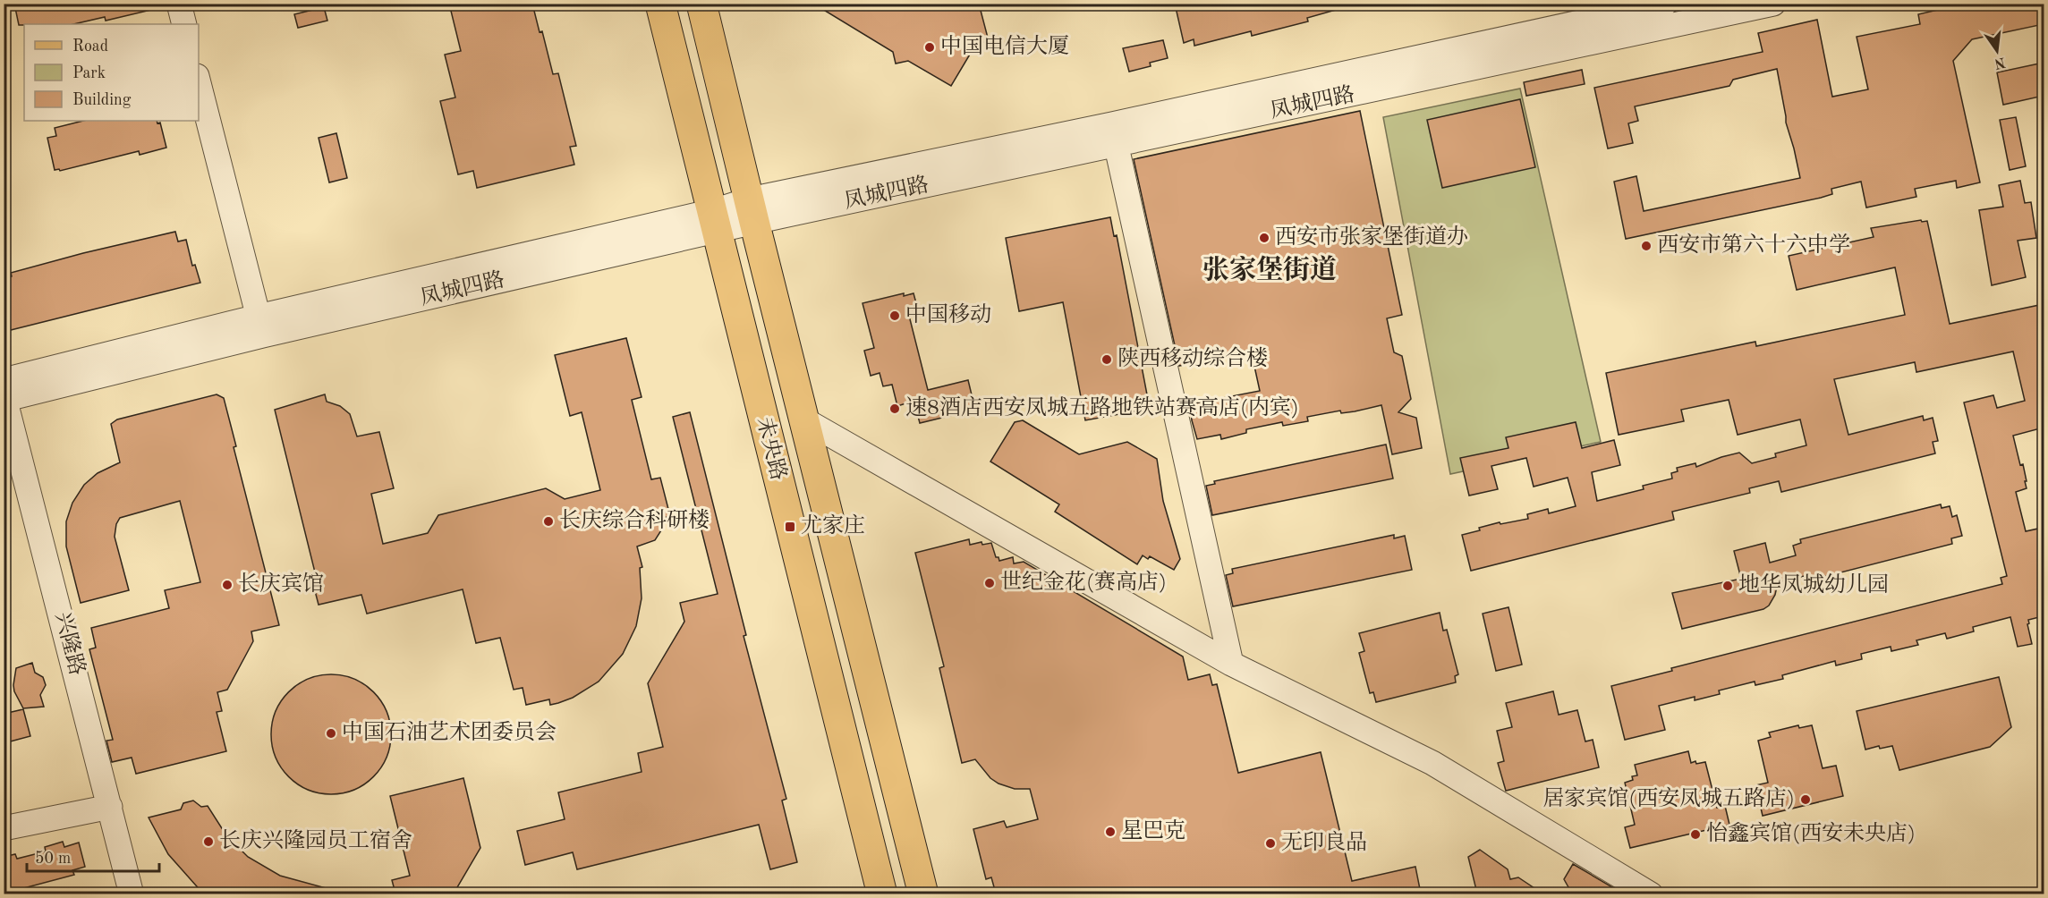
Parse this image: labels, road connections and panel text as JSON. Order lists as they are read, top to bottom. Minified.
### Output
{"streets":{"main road":["未央路"],"street":["凤城四路","兴隆路"]},"crossings":[["凤城四路","未央路"],["凤城四路","兴隆路"]],"districts":["张家堡街道"],"places":{"other":["中国电信大厦","西安市张家堡街道办","西安市第六十六中学","中国移动","陕西移动综合楼","速8酒店西安凤城五路地铁站赛高店(内宾)","长庆综合科研楼","世纪金花(赛高店)","长庆宾馆","地华凤城幼儿园","中国石油艺术团委员会","居家宾馆(西安凤城五路店)","星巴克","怡鑫宾馆(西安未央店)","长庆兴隆园员工宿舍","无印良品"],"transit":["尤家庄"]},"legend":["Road","Park","Building"],"scale_bar":"50 m","north":"bottom"}
